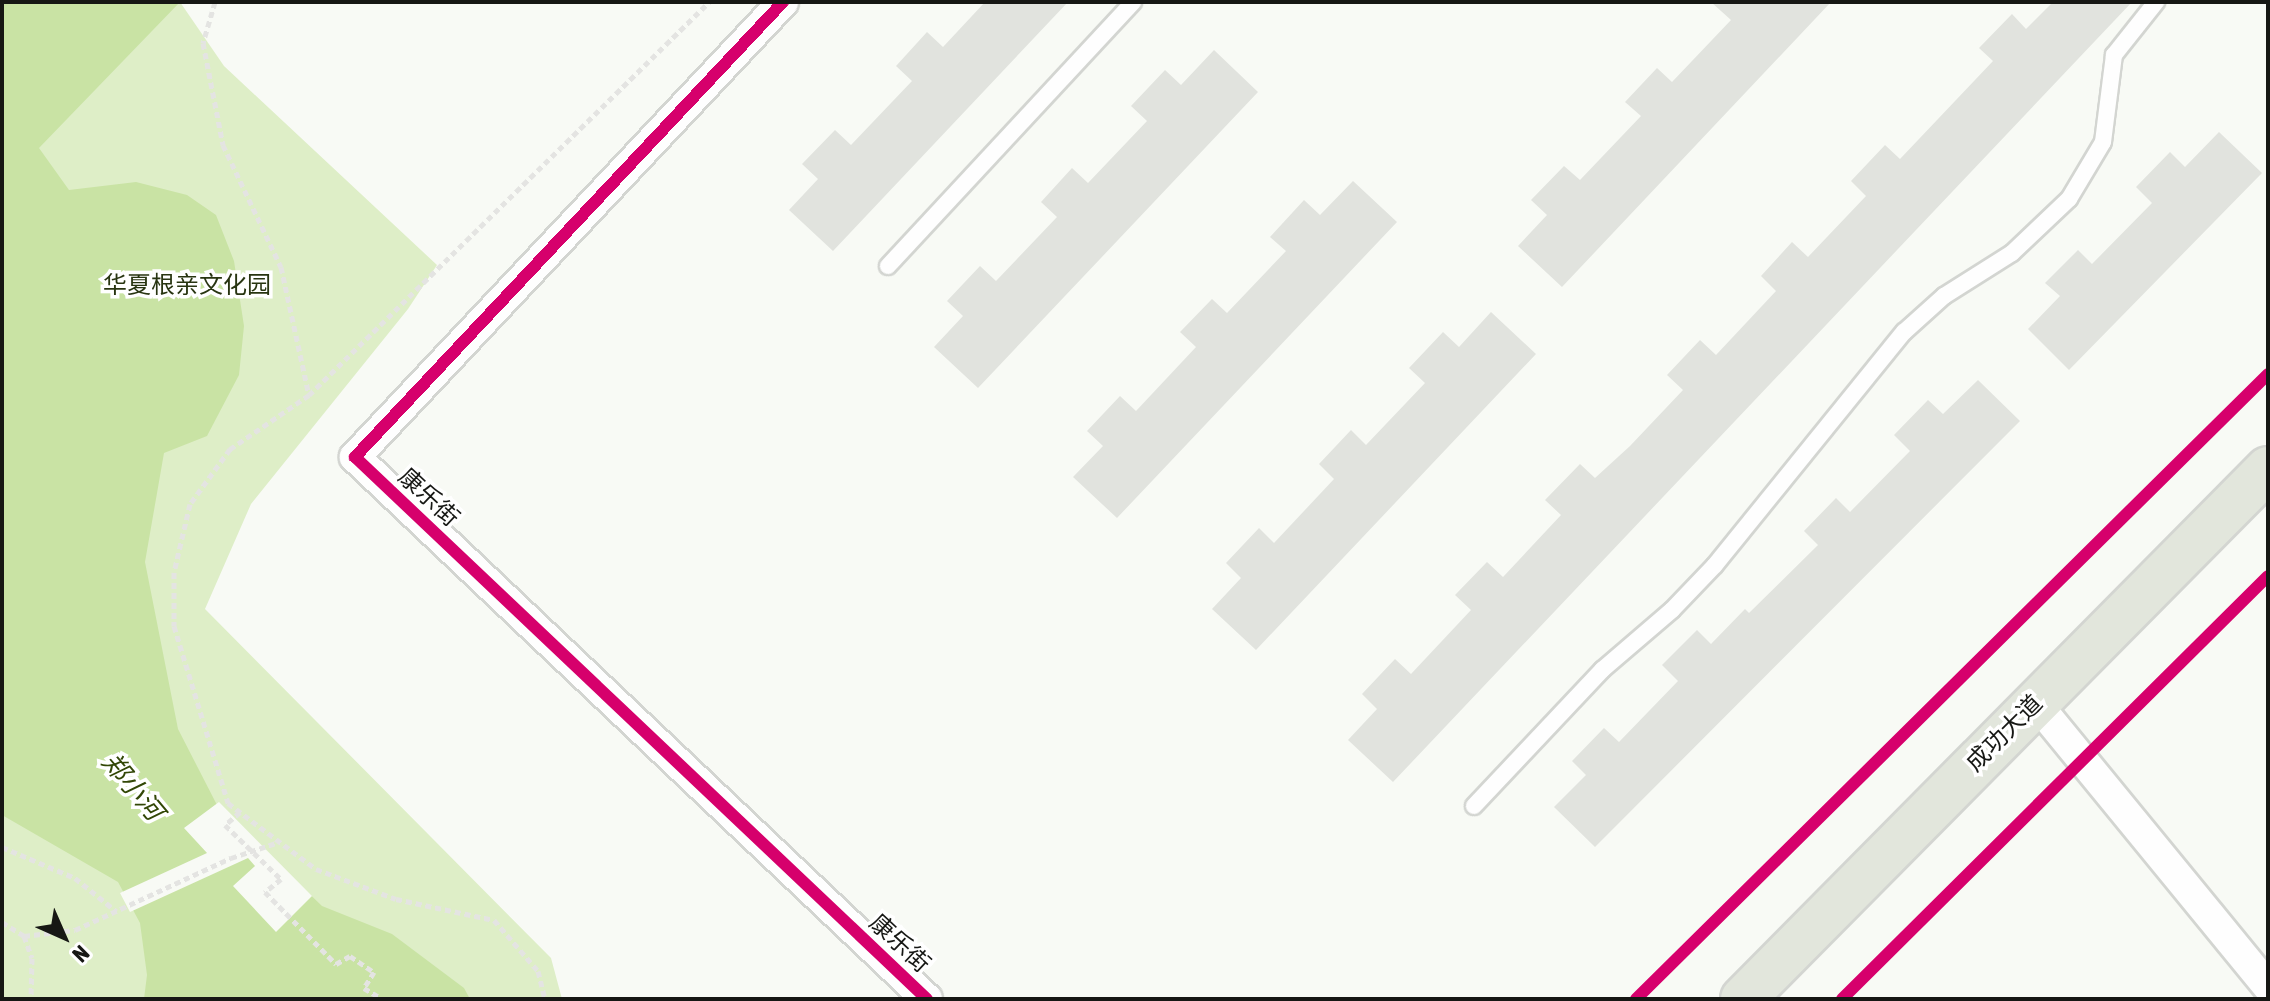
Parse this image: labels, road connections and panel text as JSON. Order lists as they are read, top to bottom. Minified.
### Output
{"streets":{"main road":["成功大道"],"street":["康乐街"]},"water":["郑小河"],"parks":["华夏根亲文化园"],"north":"bottom right"}
